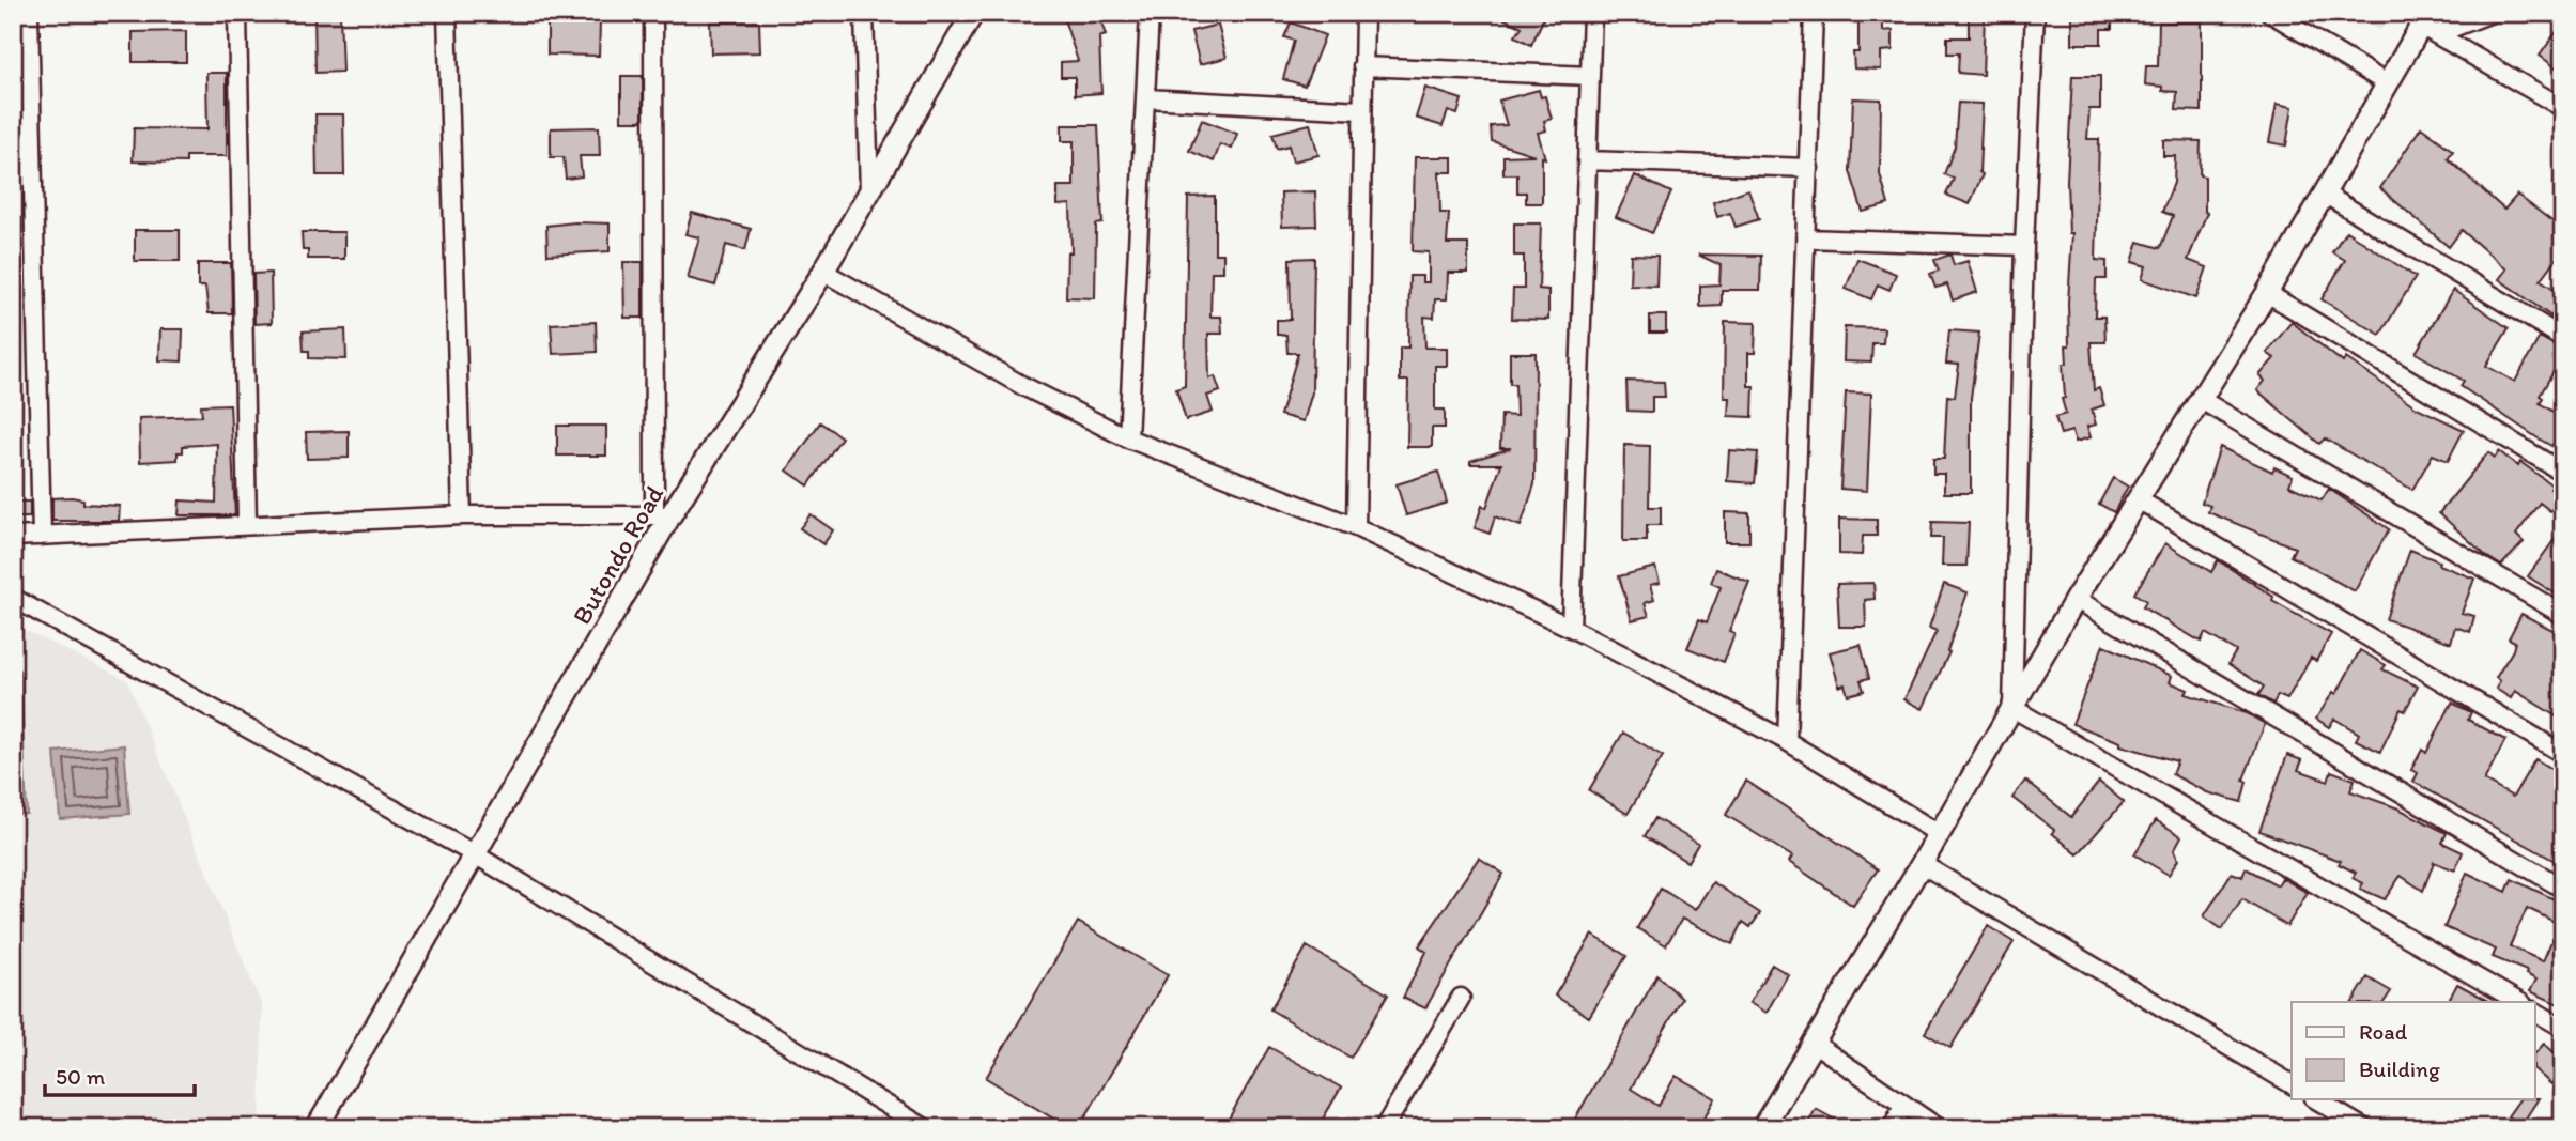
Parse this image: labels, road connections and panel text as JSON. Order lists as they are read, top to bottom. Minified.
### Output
{"streets":{"street":["Butondo Road"]},"legend":["Road","Building"],"scale_bar":"50 m"}
